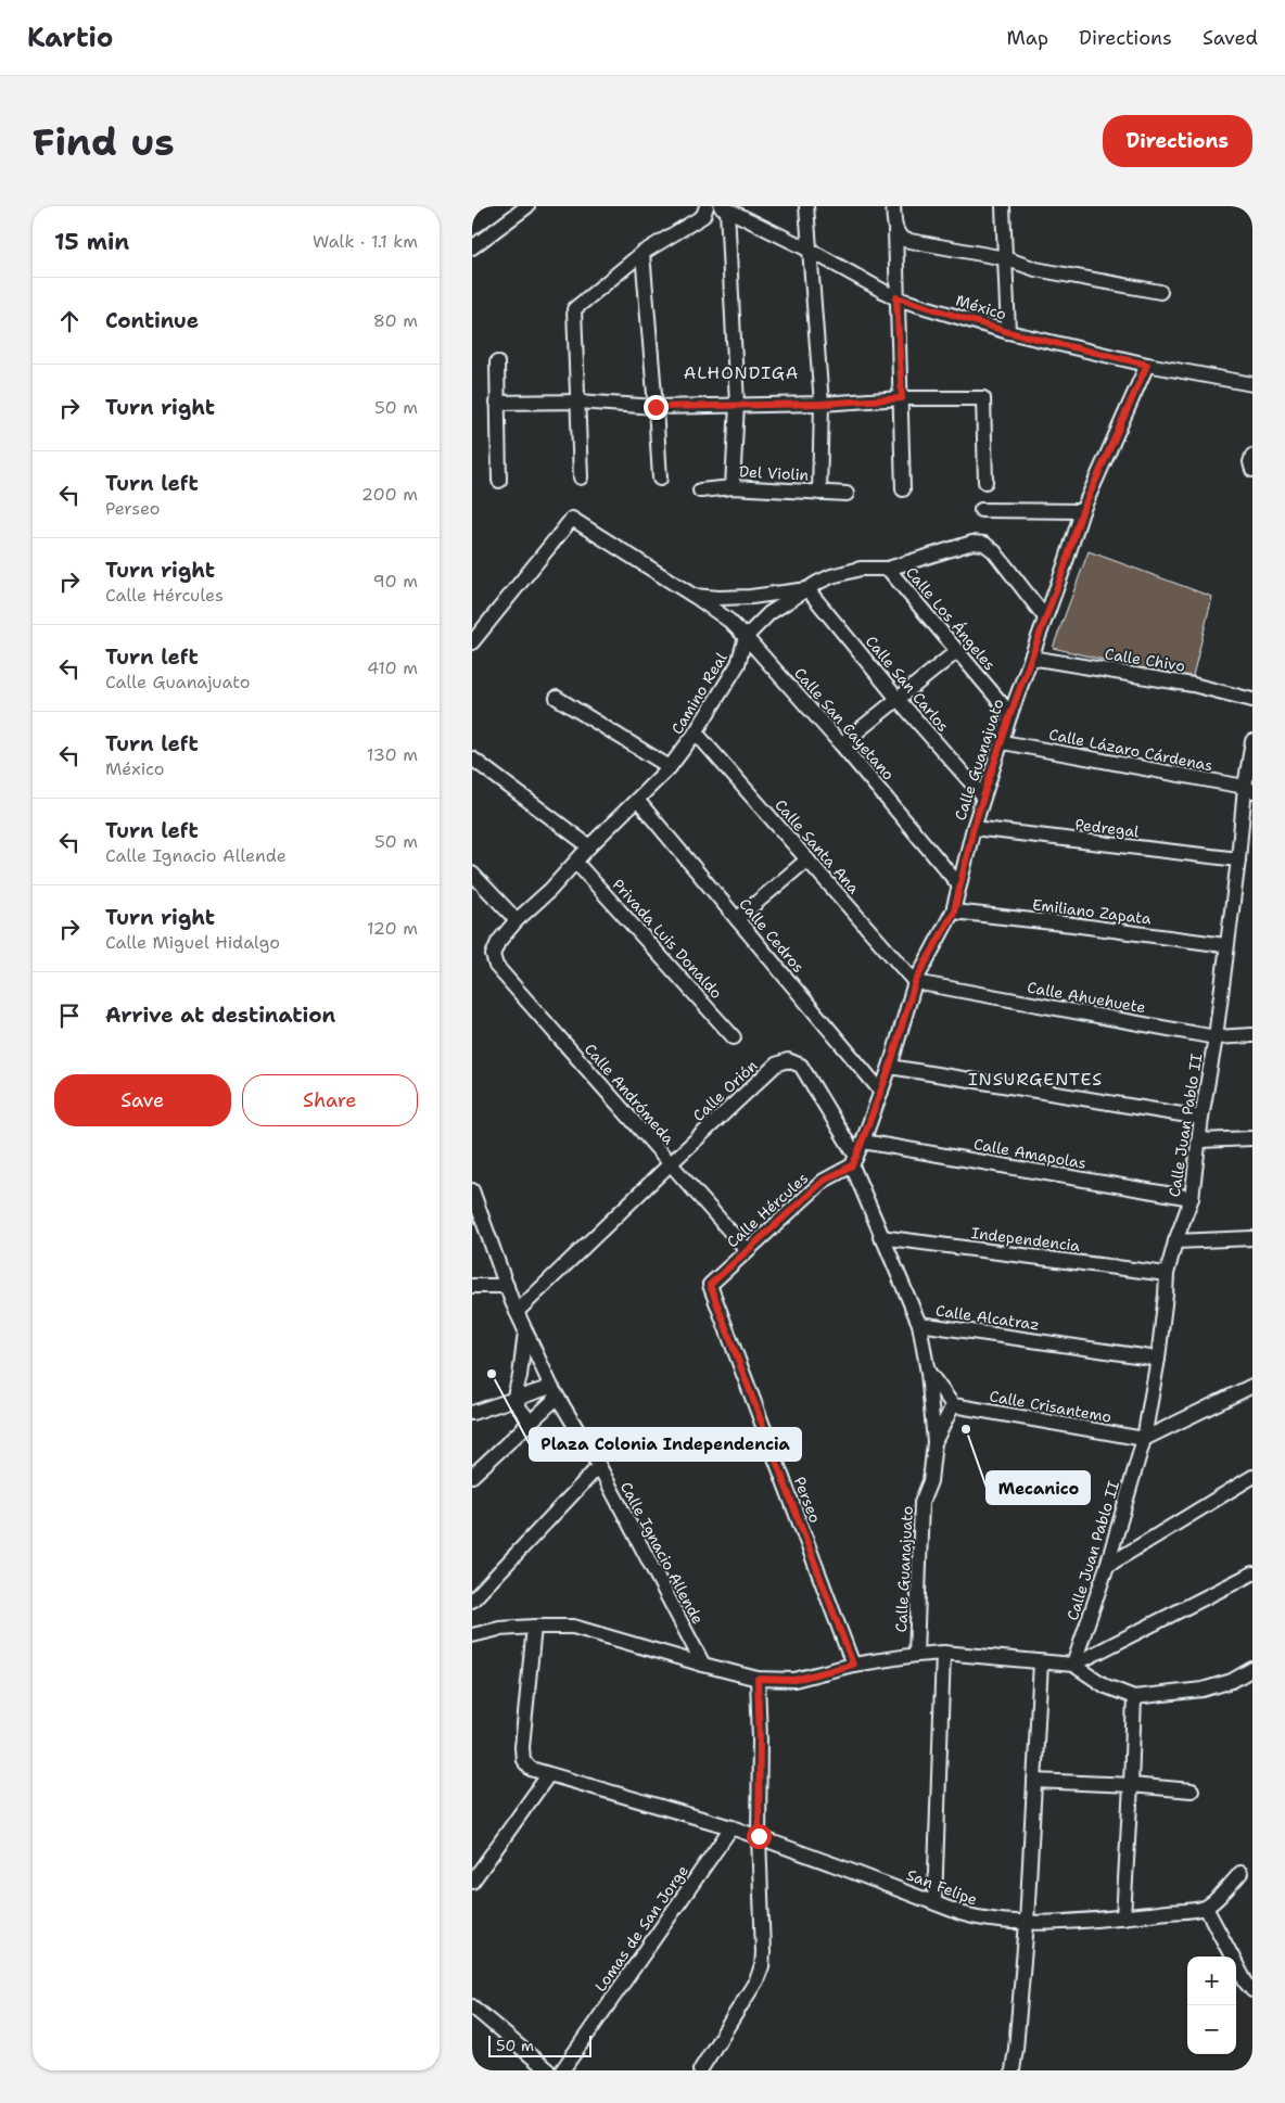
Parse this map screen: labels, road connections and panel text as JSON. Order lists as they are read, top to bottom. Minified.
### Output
{"streets":{"street":["México","Del Violin","Calle Los Ángeles","Calle Chivo","Calle San Carlos","Camino Real","Calle San Cayetano","Calle Lázaro Cárdenas","Calle Guanajuato","Pedregal","Calle Santa Ana","Emiliano Zapata","Calle Cedros","Privada Luis Donaldo","Calle Ahuehuete","Calle Orión","Calle Andrómeda","Calle Juan Pablo II","Calle Amapolas","Calle Hércules","Independencia","Calle Alcatraz","Calle Crisantemo","Perseo","Calle Ignacio Allende","San Felipe","Lomas de San Jorge"]},"crossings":[["México","Calle Guanajuato"],["Calle Los Ángeles","Camino Real"],["Calle Los Ángeles","Calle Guanajuato"],["Calle Chivo","Calle Guanajuato"],["Calle San Carlos","Camino Real"],["Calle San Carlos","Calle San Cayetano"],["Calle San Carlos","Calle Guanajuato"],["Camino Real","Calle San Cayetano"],["Camino Real","Calle Guanajuato"],["Camino Real","Calle Santa Ana"],["Camino Real","Calle Cedros"],["Camino Real","Privada Luis Donaldo"],["Camino Real","Calle Andrómeda"],["Calle San Cayetano","Calle Guanajuato"],["Calle Lázaro Cárdenas","Calle Guanajuato"],["Calle Lázaro Cárdenas","Calle Juan Pablo II"],["Calle Guanajuato","Pedregal"],["Calle Guanajuato","Calle Santa Ana"],["Calle Guanajuato","Emiliano Zapata"],["Calle Guanajuato","Calle Cedros"],["Calle Guanajuato","Calle Ahuehuete"],["Calle Guanajuato","Calle Orión"],["Calle Guanajuato","Calle Amapolas"],["Calle Guanajuato","Calle Hércules"],["Calle Guanajuato","Calle Alcatraz"],["Pedregal","Calle Juan Pablo II"],["Calle Santa Ana","Calle Ahuehuete"],["Emiliano Zapata","Calle Juan Pablo II"],["Calle Ahuehuete","Calle Juan Pablo II"],["Calle Orión","Calle Andrómeda"],["Calle Orión","Calle Hércules"],["Calle Orión","Calle Alcatraz"],["Calle Orión","Calle Ignacio Allende"],["Calle Andrómeda","Calle Hércules"],["Calle Juan Pablo II","Calle Amapolas"],["Calle Juan Pablo II","Independencia"],["Calle Juan Pablo II","Calle Alcatraz"],["Calle Juan Pablo II","Calle Crisantemo"],["Calle Hércules","Calle Alcatraz"],["Calle Hércules","Perseo"],["Independencia","Calle Alcatraz"]],"districts":["ALHONDIGA","INSURGENTES"],"places":["Plaza Colonia Independencia","Mecanico"],"scale_bar":"50 m","page":{"header":"Kartio","nav":["Map","Directions","Saved"],"buttons":["Directions",["Save","Share"]],"title":"Find us","heading":["15 min","Walk · 1.1 km"],"list":[["Continue","80 m"],["Turn right","50 m"],["Turn left","Perseo","200 m"],["Turn right","Calle Hércules","90 m"],["Turn left","Calle Guanajuato","410 m"],["Turn left","México","130 m"],["Turn left","Calle Ignacio Allende","50 m"],["Turn right","Calle Miguel Hidalgo","120 m"],"Arrive at destination"],"map_buttons":["+","−"],"scale":"50 m"}}
